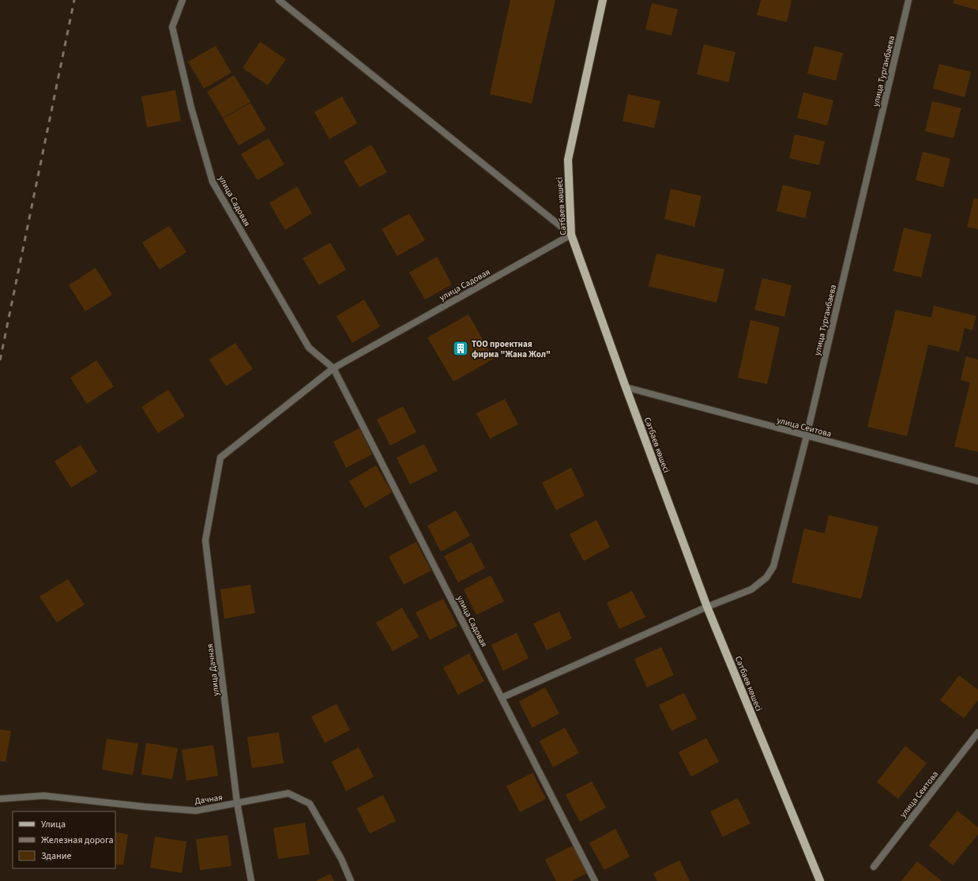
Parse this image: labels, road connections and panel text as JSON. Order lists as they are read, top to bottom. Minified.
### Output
{"streets":{"main road":["Сәтбаев көшесі"],"street":["улица Турганбаева","улица Садовая","улица Сеитова","улица Дачная","Дачная"]},"crossings":[["улица Турганбаева","улица Садовая"],["улица Турганбаева","Сәтбаев көшесі"],["улица Турганбаева","улица Сеитова"],["улица Садовая","Сәтбаев көшесі"],["улица Садовая","улица Дачная"],["Сәтбаев көшесі","улица Сеитова"],["улица Дачная","Дачная"]],"places":{"building":["ТОО проектная фирма \"Жана Жол\""]},"legend":["Улица","Железная дорога","Здание"]}
